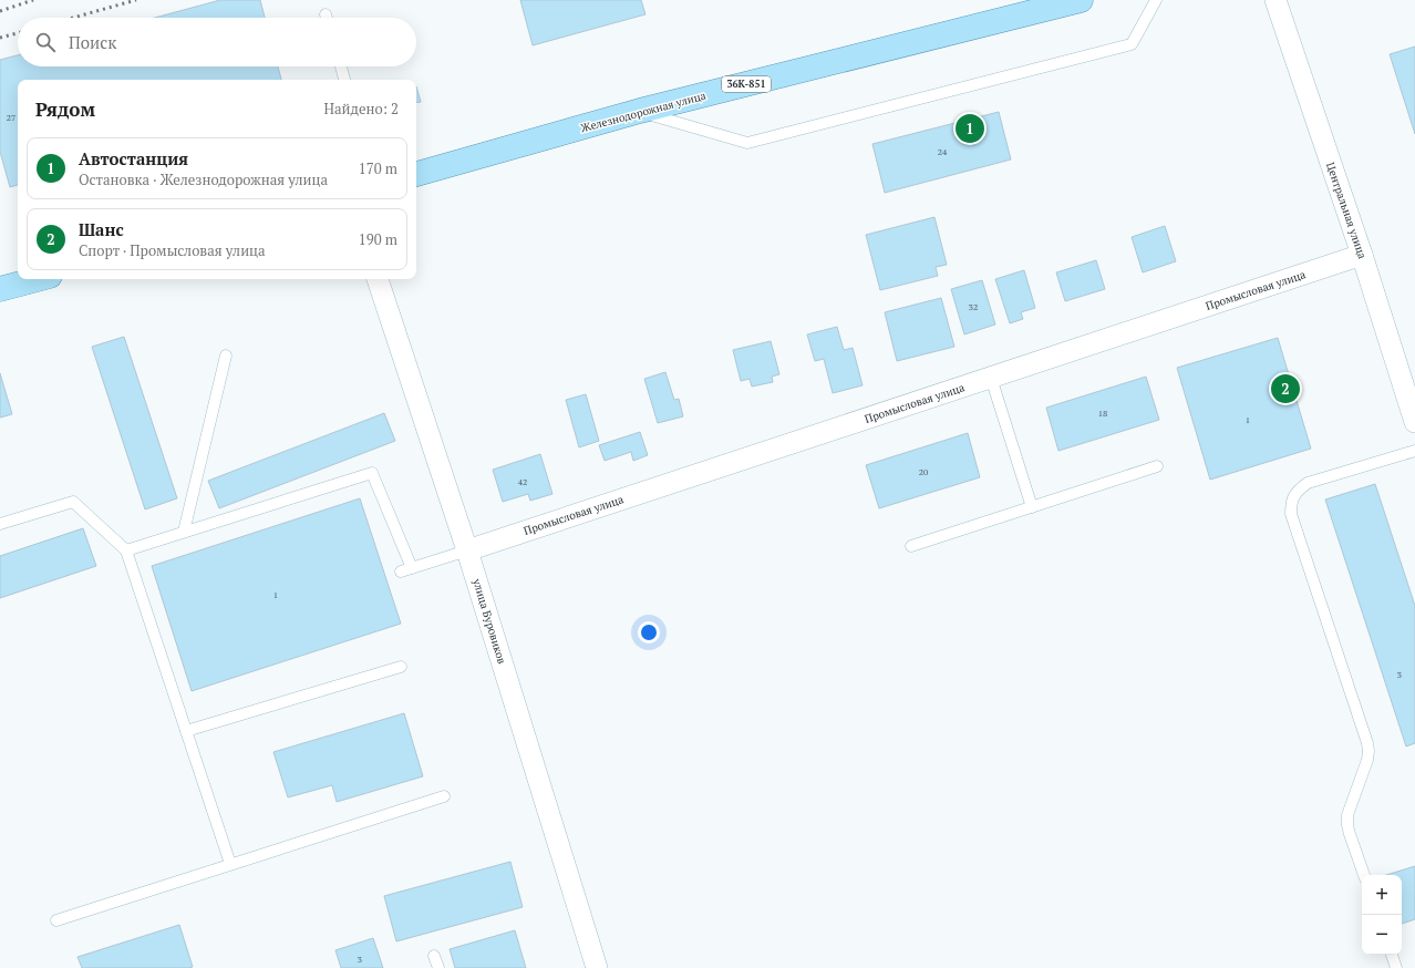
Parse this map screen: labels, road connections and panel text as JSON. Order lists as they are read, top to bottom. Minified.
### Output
{"streets":{"main road":["36К-851","Железнодорожная улица"],"street":["Центральная улица","Промысловая улица","улица Буровиков"]},"crossings":[["Центральная улица","Промысловая улица"],["Промысловая улица","улица Буровиков"]],"house_numbers":["27","24","32","18","1","20","42","1","3","3"],"page":{"search":"Поиск","heading":["Рядом","Найдено: 2"],"pins":["1","2"],"list":[{"mark":"1","name":"Автостанция","note":"Остановка · Железнодорожная улица","value":"170 m"},{"mark":"2","name":"Шанс","note":"Спорт · Промысловая улица","value":"190 m"}],"map_buttons":["+","−"]}}
